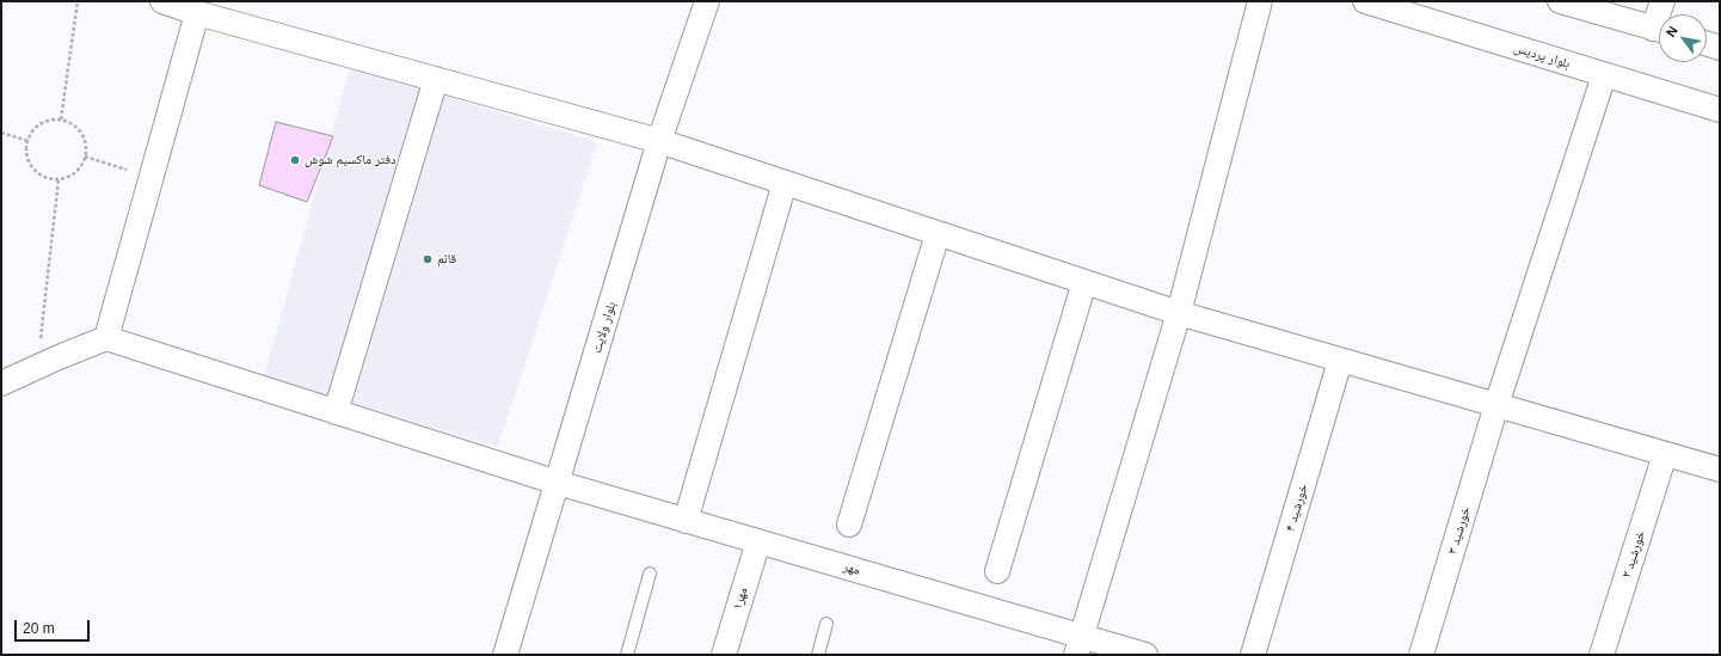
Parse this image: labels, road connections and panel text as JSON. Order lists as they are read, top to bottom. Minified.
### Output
{"streets":{"street":["بلوار پردیس","بلوار ولایت","خورشید ۴","خورشید ۳","خورشید ۲","مهر","مهر۱"]},"crossings":[["بلوار پردیس","خورشید ۳"],["بلوار ولایت","مهر"],["مهر","مهر۱"]],"places":["دفتر ماکسیم شوش","قائم"],"scale_bar":"20 m","north":"top left"}
